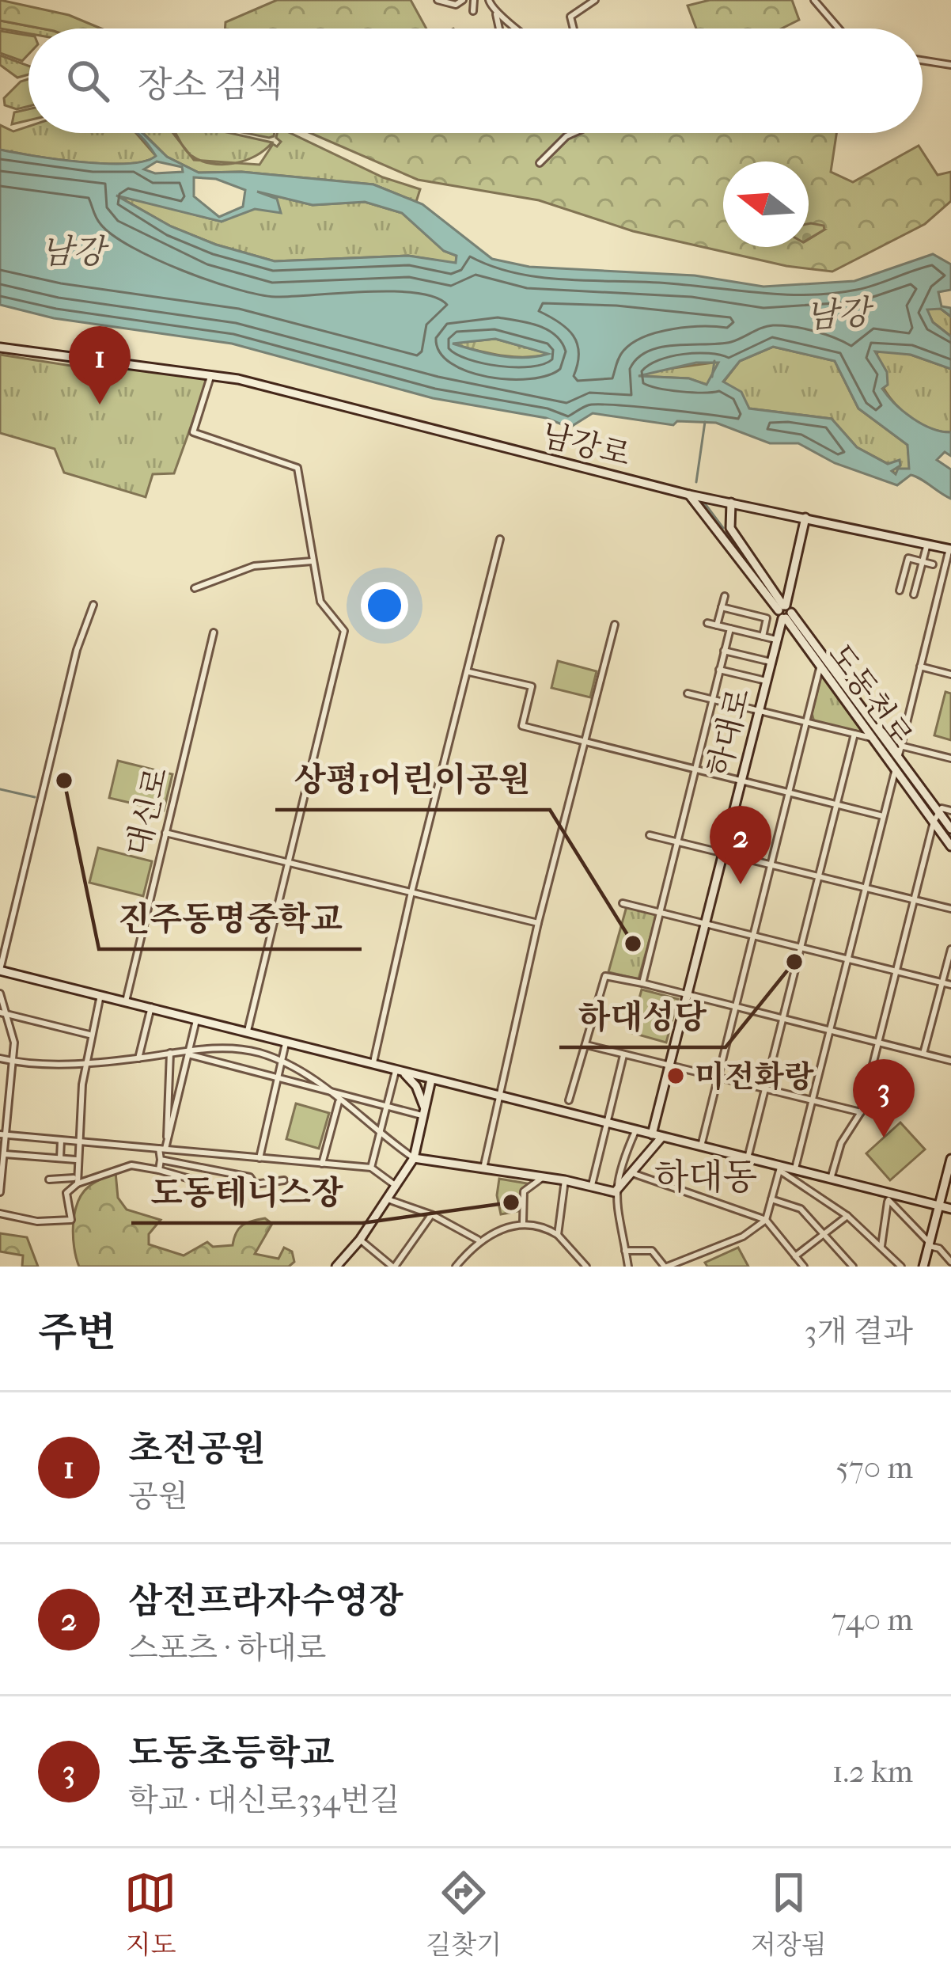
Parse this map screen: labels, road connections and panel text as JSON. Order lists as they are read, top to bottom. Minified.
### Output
{"streets":{"street":["남강로","도동천로","하대로","대신로"]},"crossings":[["남강로","도동천로"],["남강로","하대로"],["도동천로","하대로"]],"districts":["하대동"],"water":["남강"],"places":["진주동명중학교","상평1어린이공원","하대성당","미전화랑","도동테니스장"],"north":"left","page":{"search":"장소 검색","pins":["1","2","3"],"heading":["주변","3개 결과"],"list":[{"mark":"1","name":"초전공원","note":"공원","value":"570 m"},{"mark":"2","name":"삼전프라자수영장","note":"스포츠 · 하대로","value":"740 m"},{"mark":"3","name":"도동초등학교","note":"학교 · 대신로334번길","value":"1.2 km"}],"nav":["지도","길찾기","저장됨"]}}
